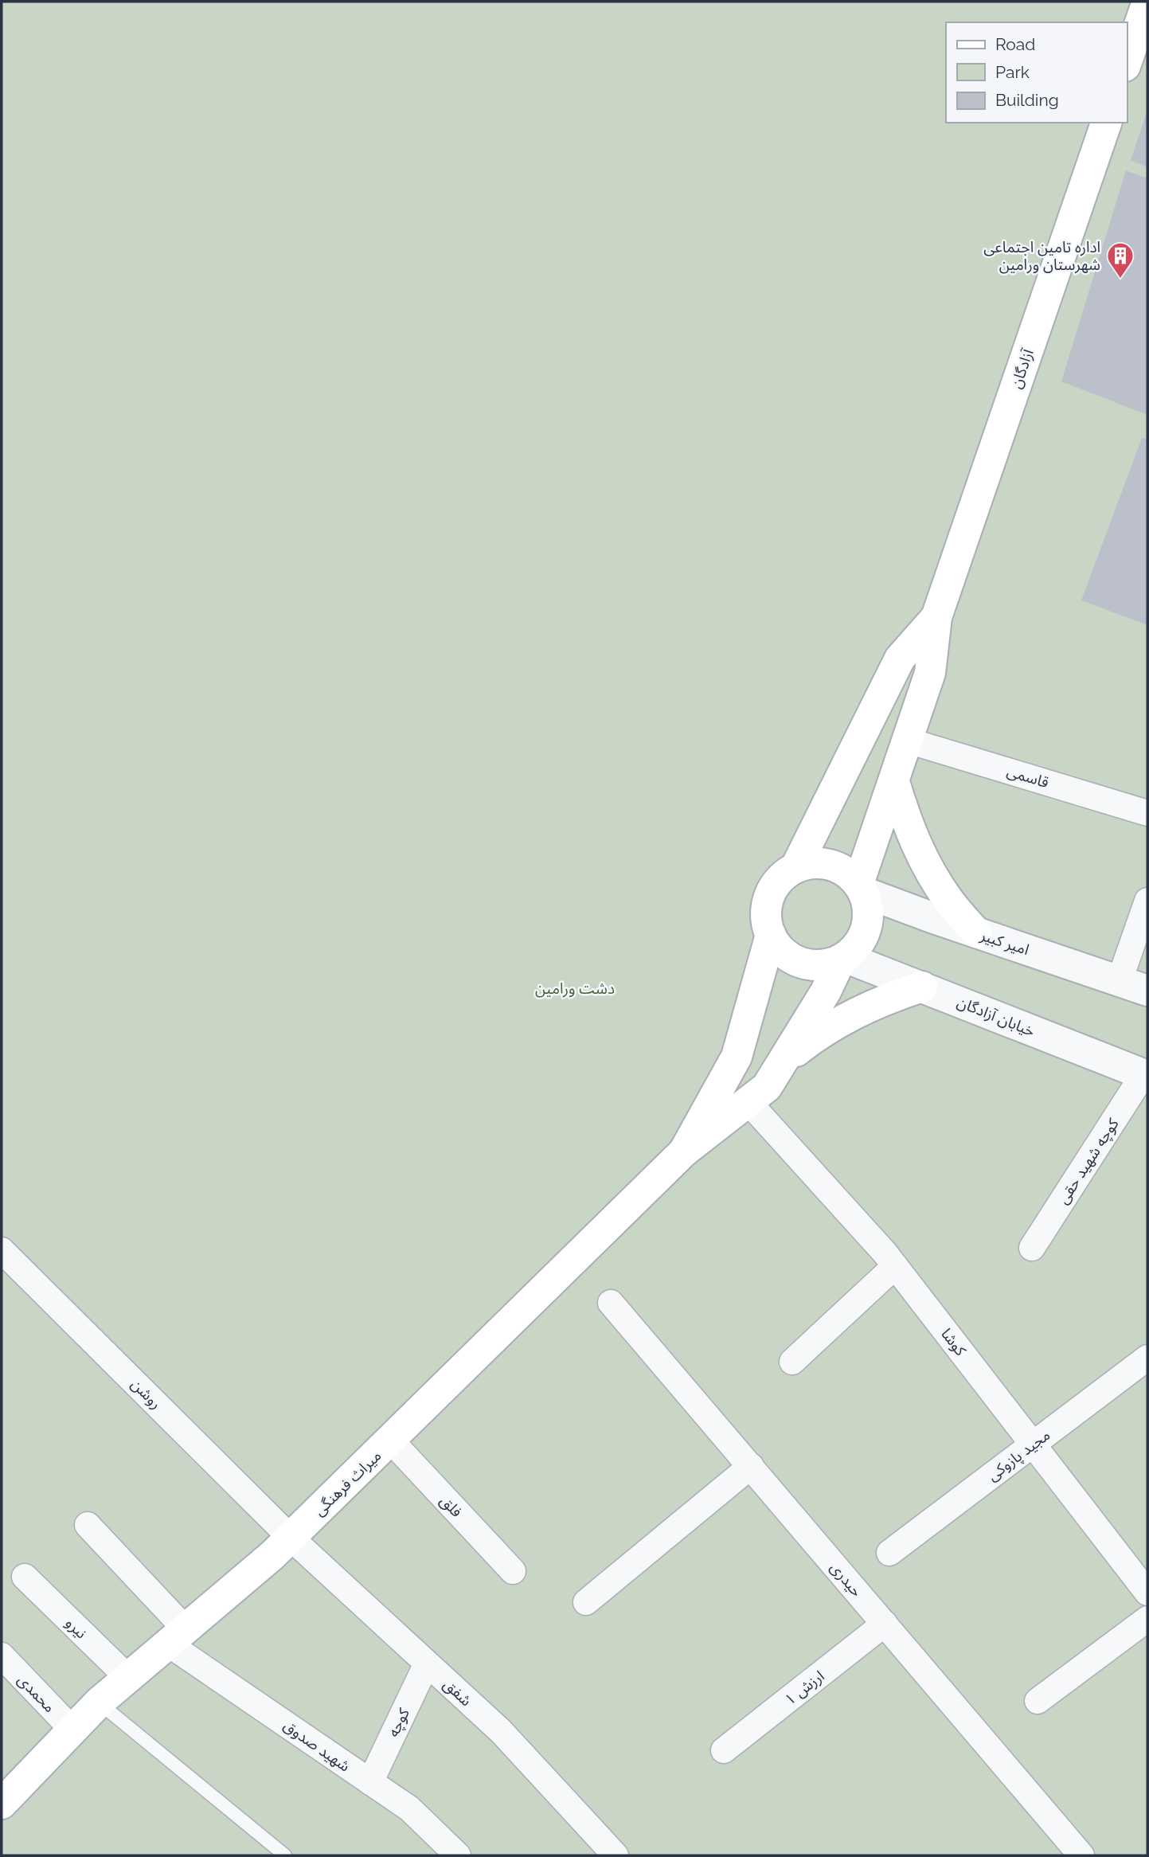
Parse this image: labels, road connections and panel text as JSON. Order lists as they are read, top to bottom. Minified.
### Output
{"streets":{"main road":["آزادگان","میراث فرهنگی"],"street":["قاسمی","امیر کبیر","خیابان آزادگان","کوچه شهید حقی","کوشا","روشن","مجید پازوکی","فلق","حیدری","نیرو","ارزش ۱","شفق","محمدی","کوچه","شهید صدوق"]},"crossings":[["امیر کبیر","خیابان آزادگان"],["خیابان آزادگان","کوچه شهید حقی"],["کوشا","مجید پازوکی"],["روشن","میراث فرهنگی"],["روشن","شفق"],["میراث فرهنگی","فلق"],["میراث فرهنگی","نیرو"],["میراث فرهنگی","شفق"],["میراث فرهنگی","محمدی"],["میراث فرهنگی","شهید صدوق"],["حیدری","ارزش ۱"],["شفق","کوچه"],["کوچه","شهید صدوق"]],"parks":["دشت ورامین"],"places":{"building":["اداره تامین اجتماعی شهرستان ورامین"]},"legend":["Road","Park","Building"]}
